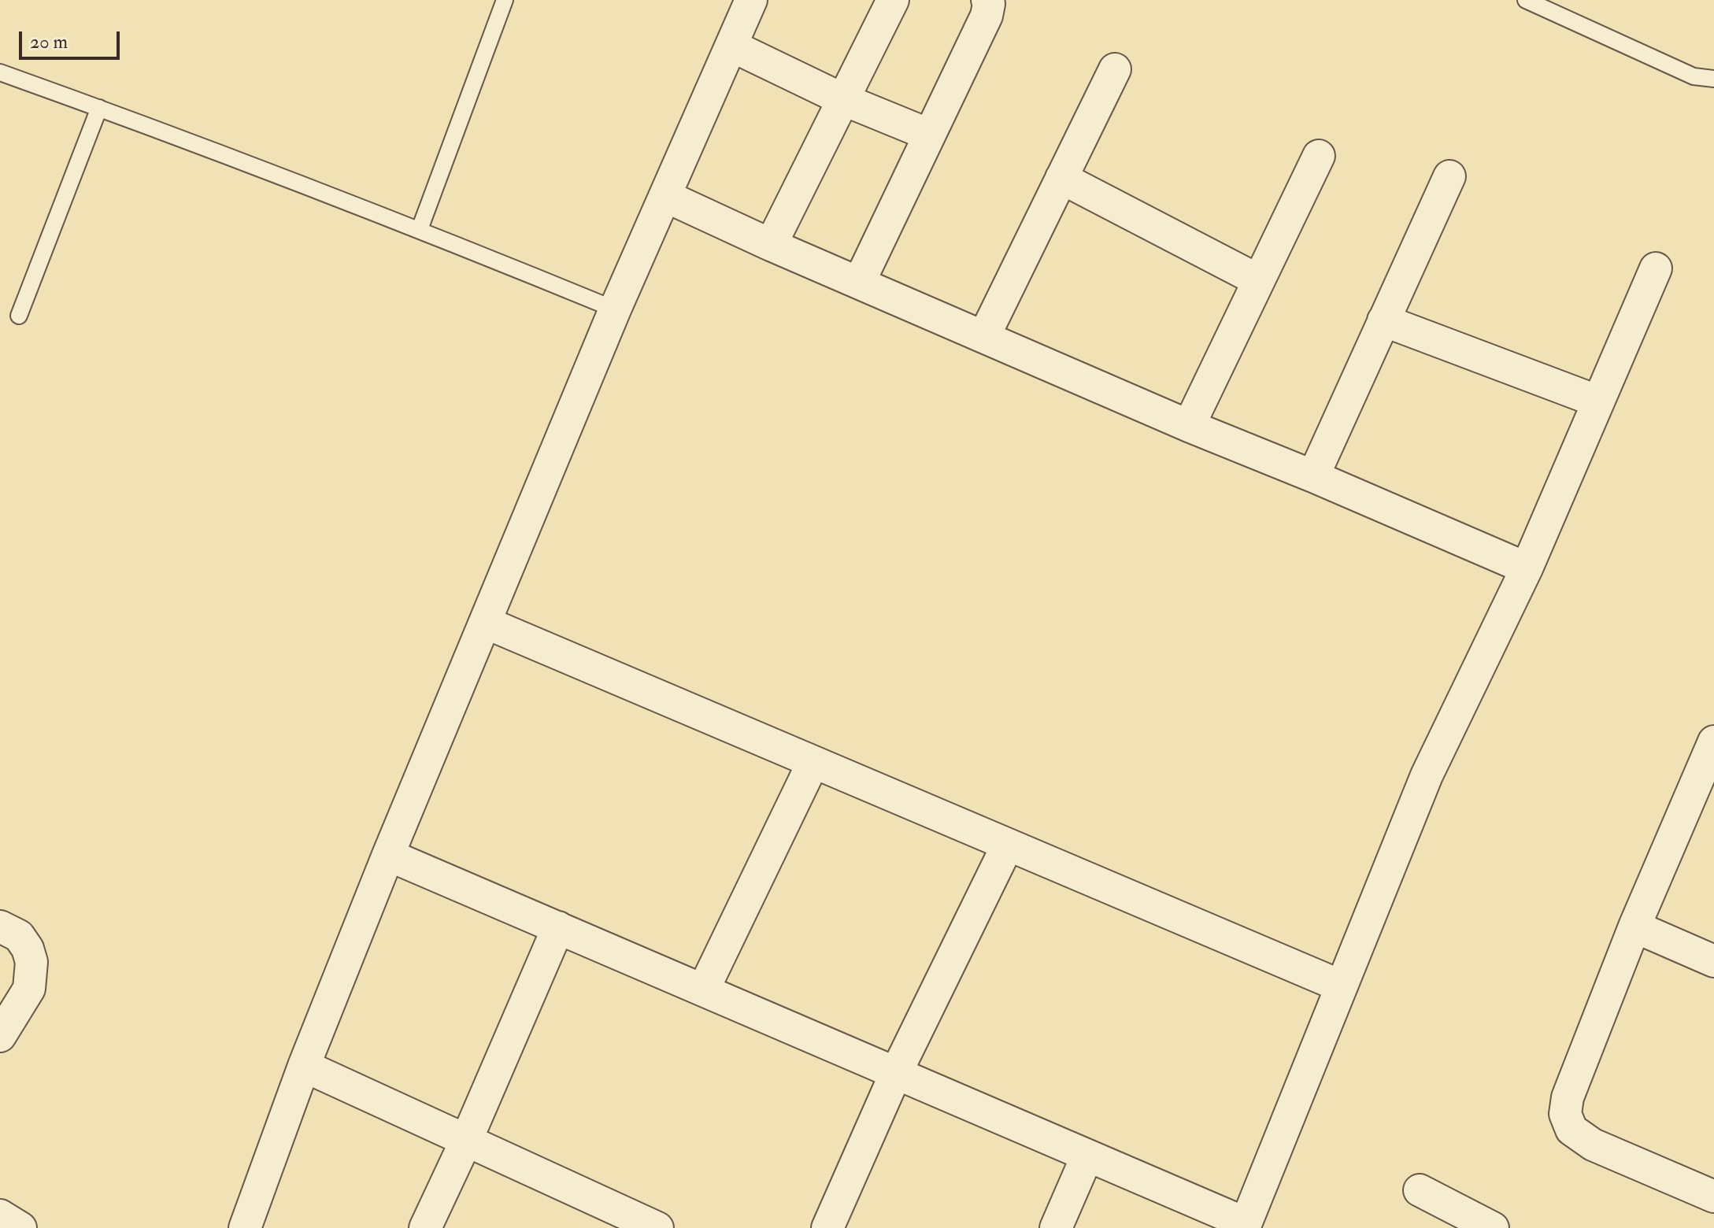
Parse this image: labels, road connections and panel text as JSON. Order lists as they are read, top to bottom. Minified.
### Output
{"scale_bar":"20 m"}
